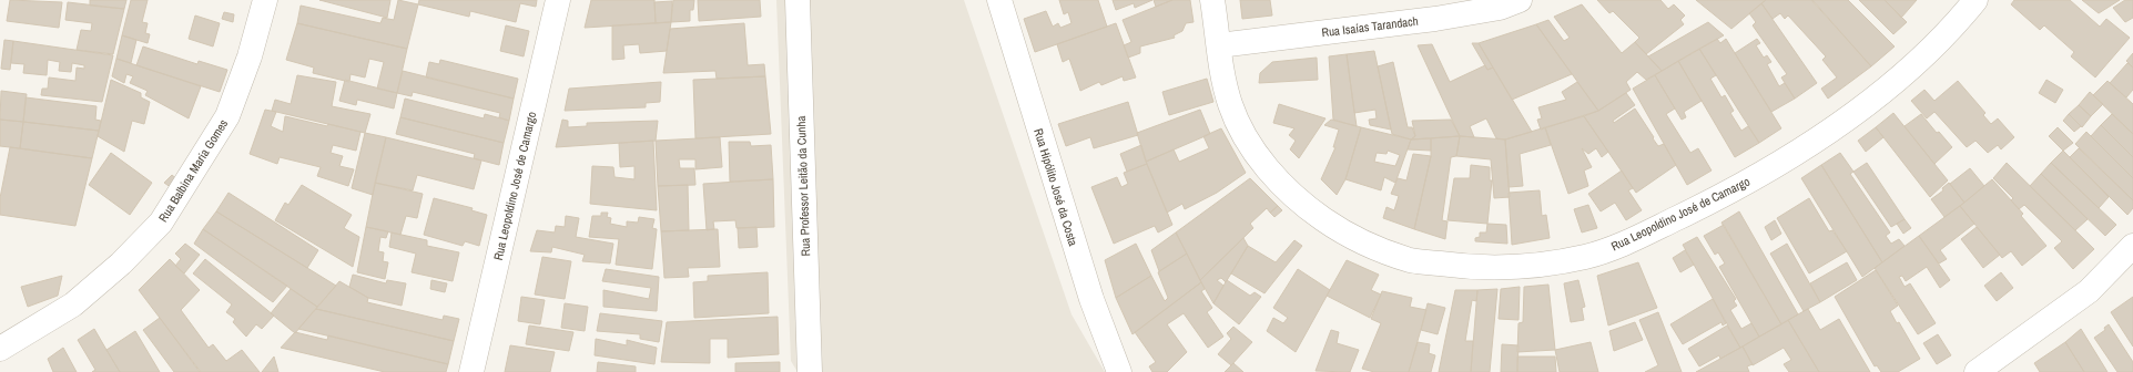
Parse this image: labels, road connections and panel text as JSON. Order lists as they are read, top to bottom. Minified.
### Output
{"streets":{"street":["Rua Isaías Tarandach","Rua Balbina Maria Gomes","Rua Leopoldino José de Camargo","Rua Professor Leitão da Cunha","Rua Hipólito José da Costa"]},"crossings":[["Rua Isaías Tarandach","Rua Leopoldino José de Camargo"]]}
